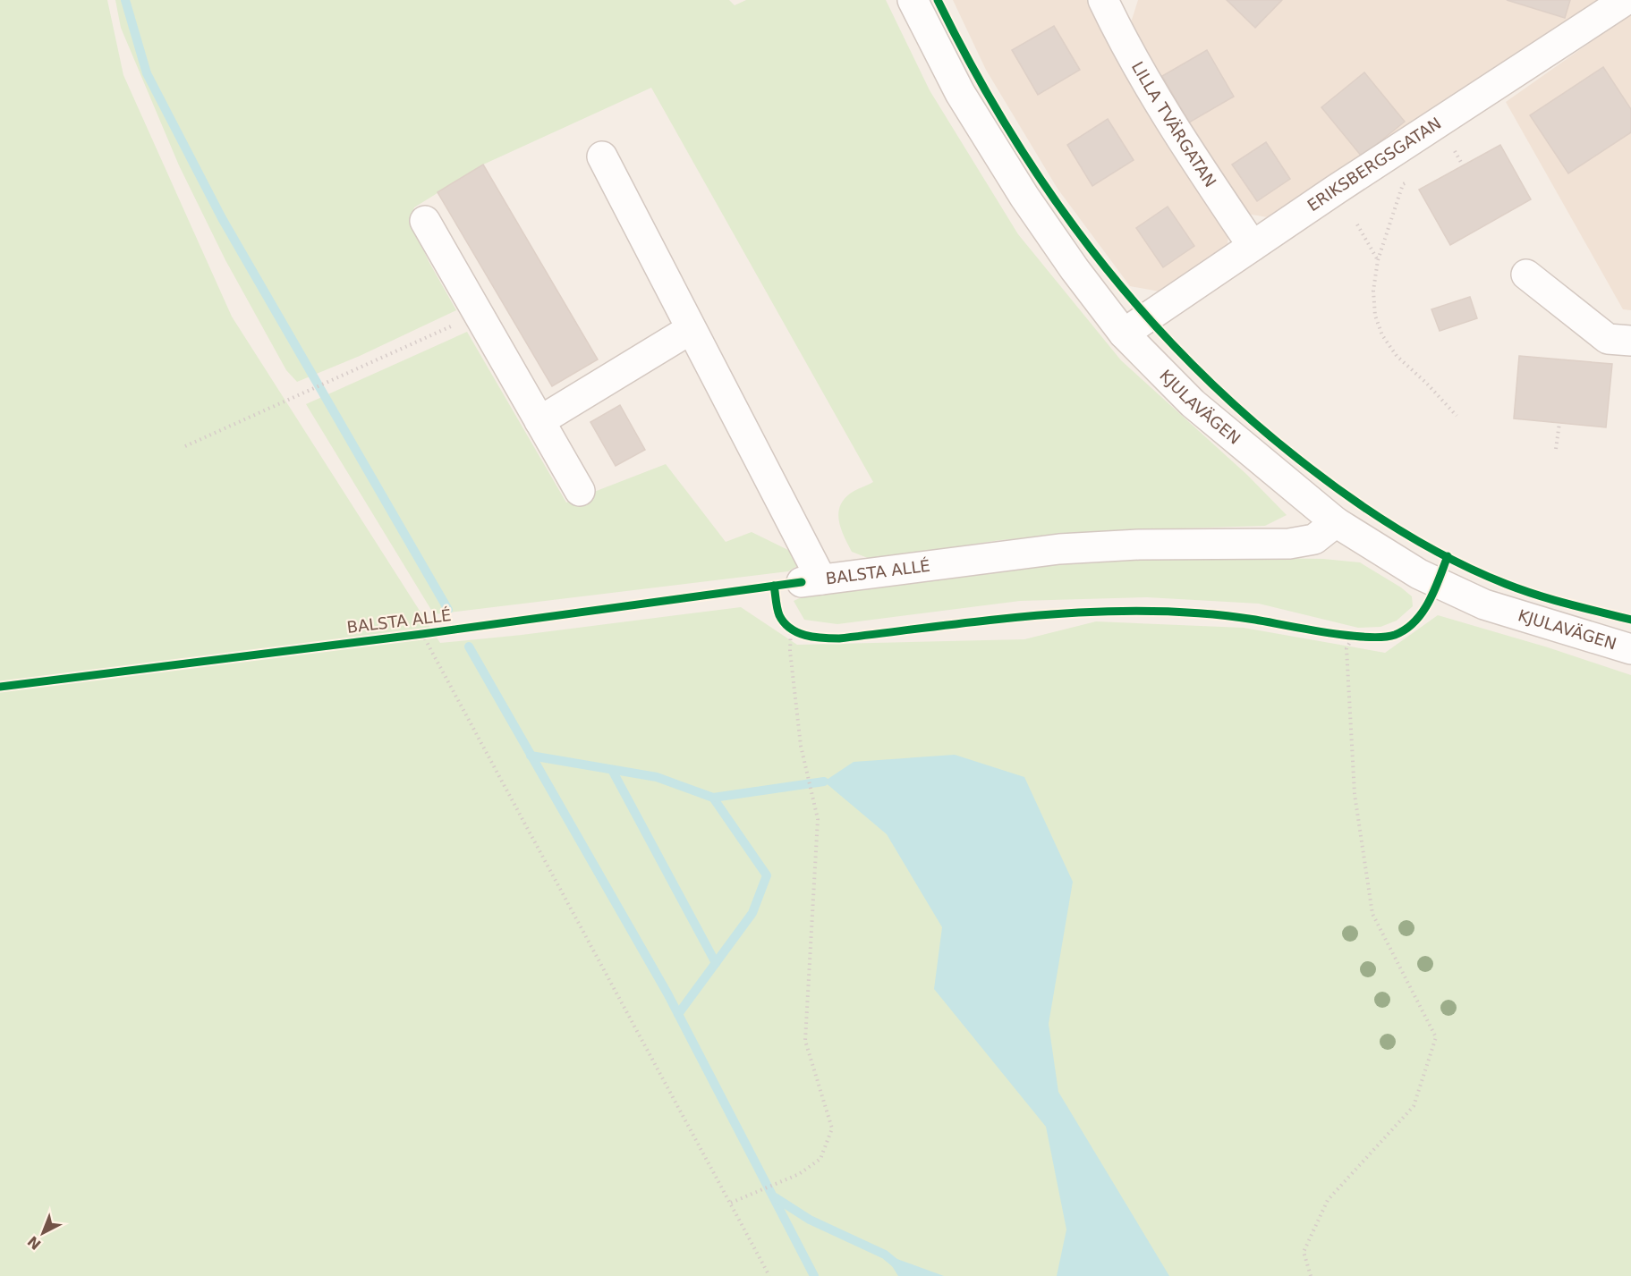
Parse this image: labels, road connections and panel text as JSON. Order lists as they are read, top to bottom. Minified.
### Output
{"streets":{"street":["LILLA TVÄRGATAN","ERIKSBERGSGATAN","KJULAVÄGEN","BALSTA ALLÉ"]},"crossings":[["LILLA TVÄRGATAN","ERIKSBERGSGATAN"],["ERIKSBERGSGATAN","KJULAVÄGEN"],["KJULAVÄGEN","BALSTA ALLÉ"]],"north":"bottom left"}
